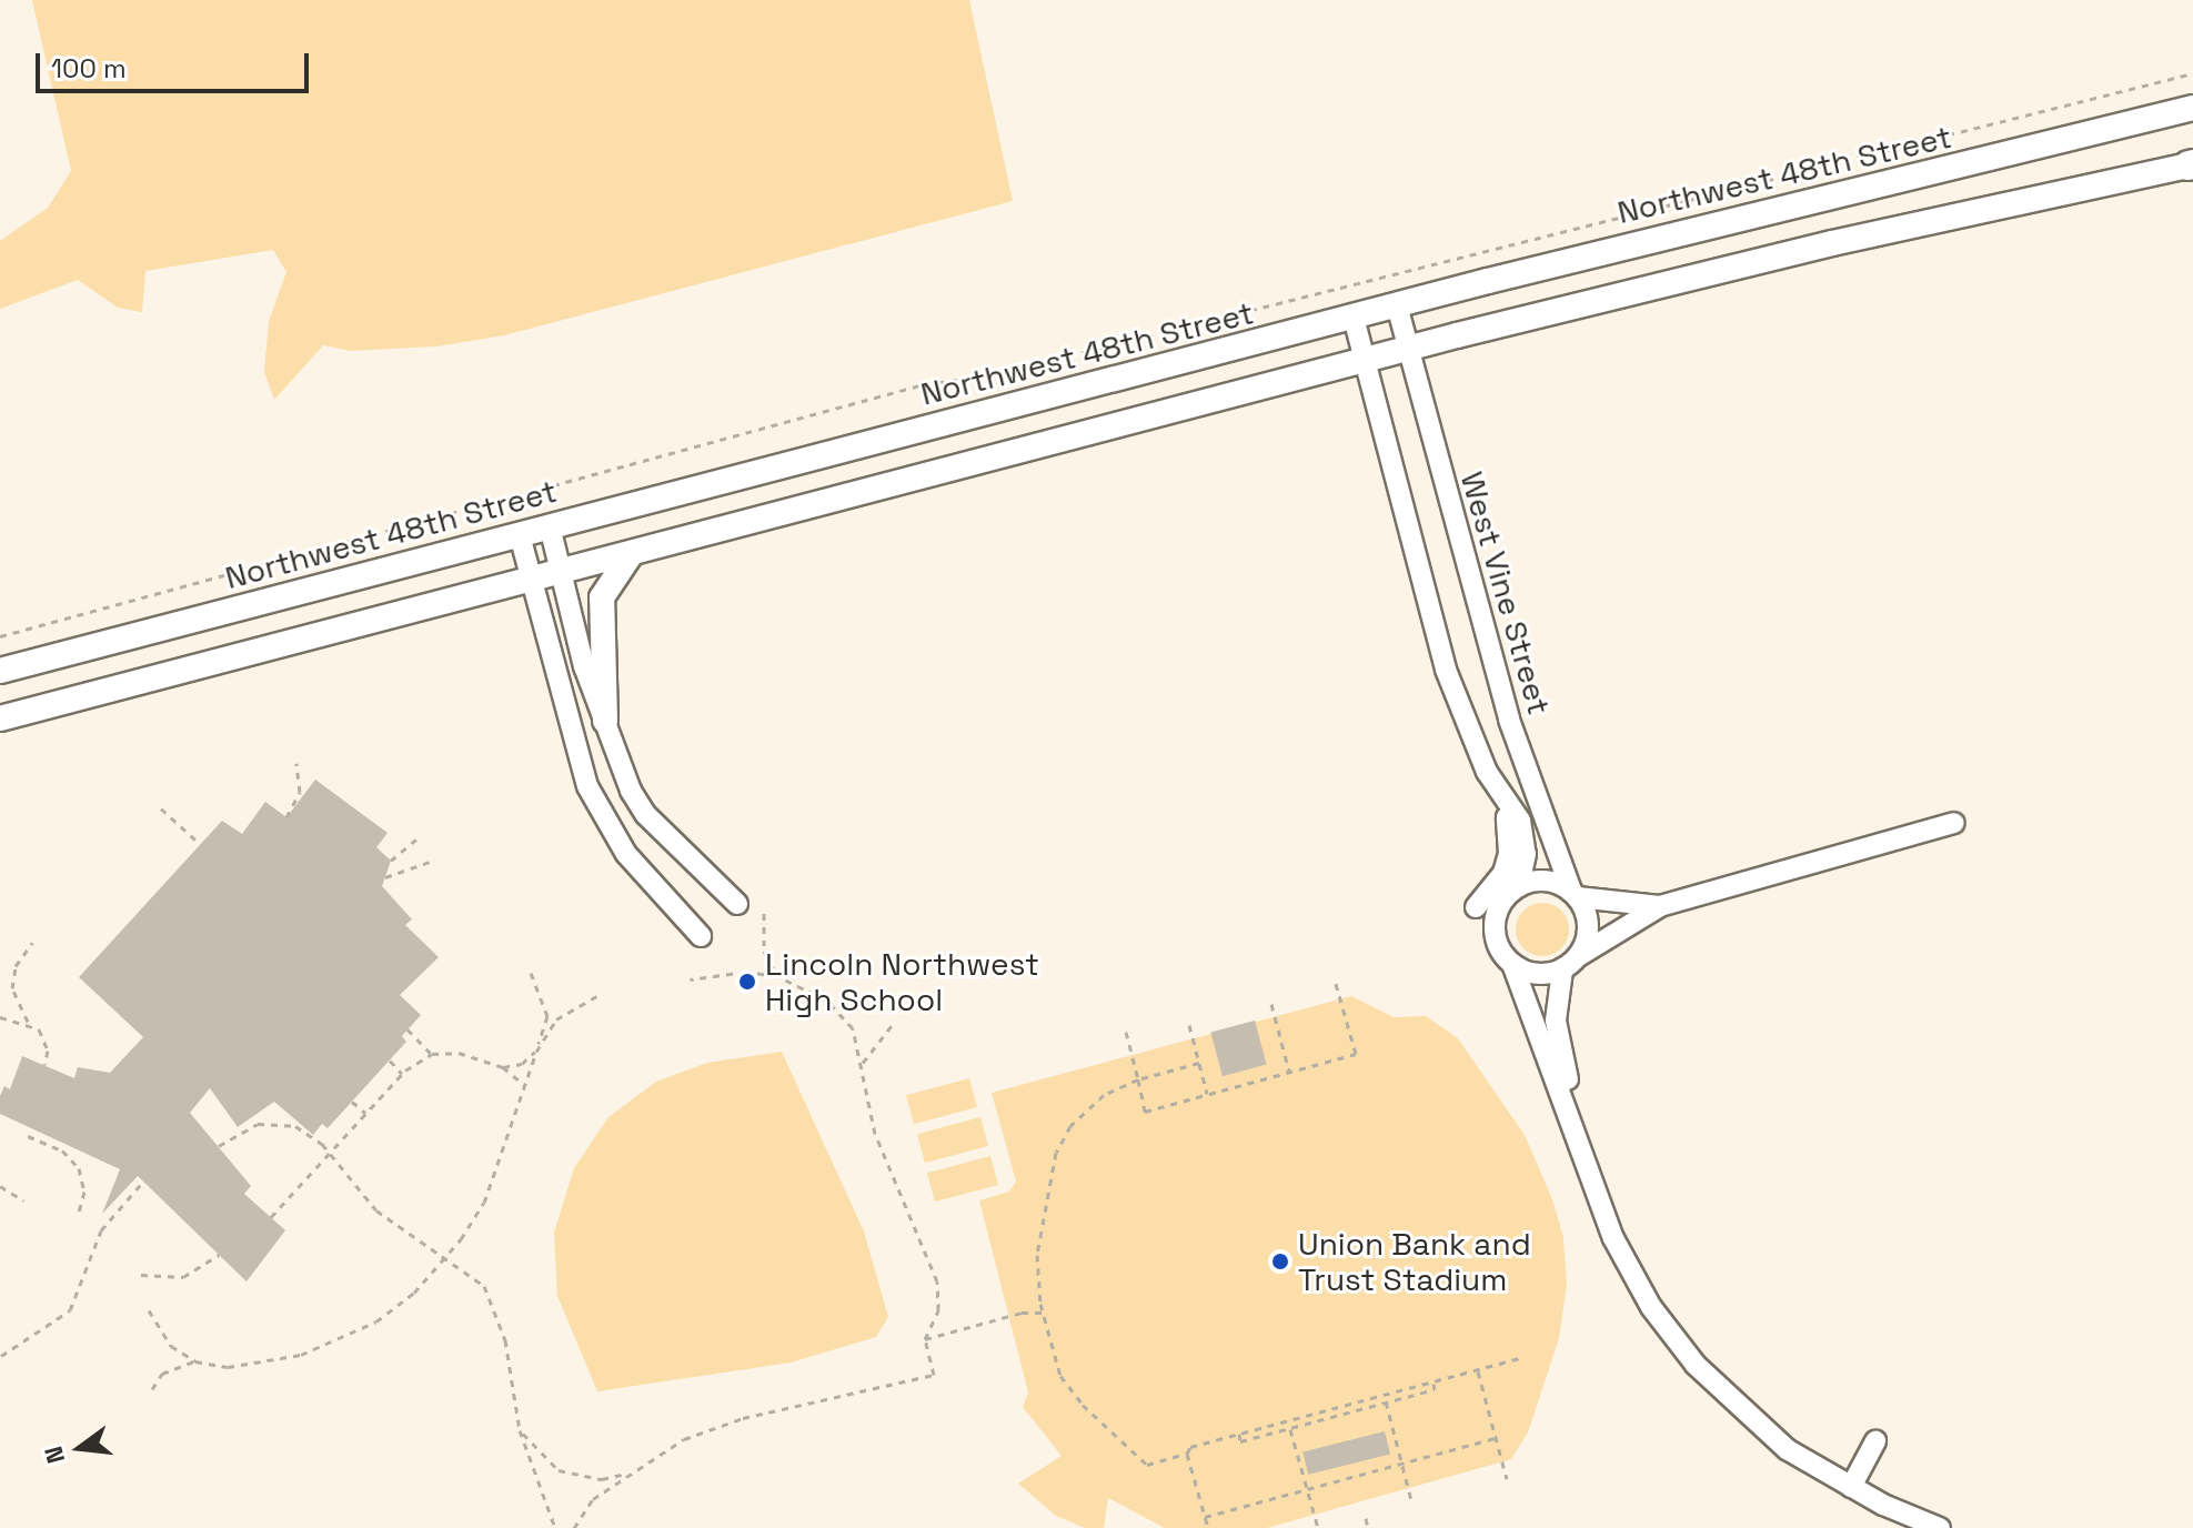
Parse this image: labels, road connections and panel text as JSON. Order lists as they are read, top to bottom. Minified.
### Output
{"streets":{"main road":["Northwest 48th Street"],"street":["West Vine Street"]},"crossings":[["Northwest 48th Street","West Vine Street"]],"places":["Lincoln Northwest High School","Union Bank and Trust Stadium"],"scale_bar":"100 m","north":"left"}
